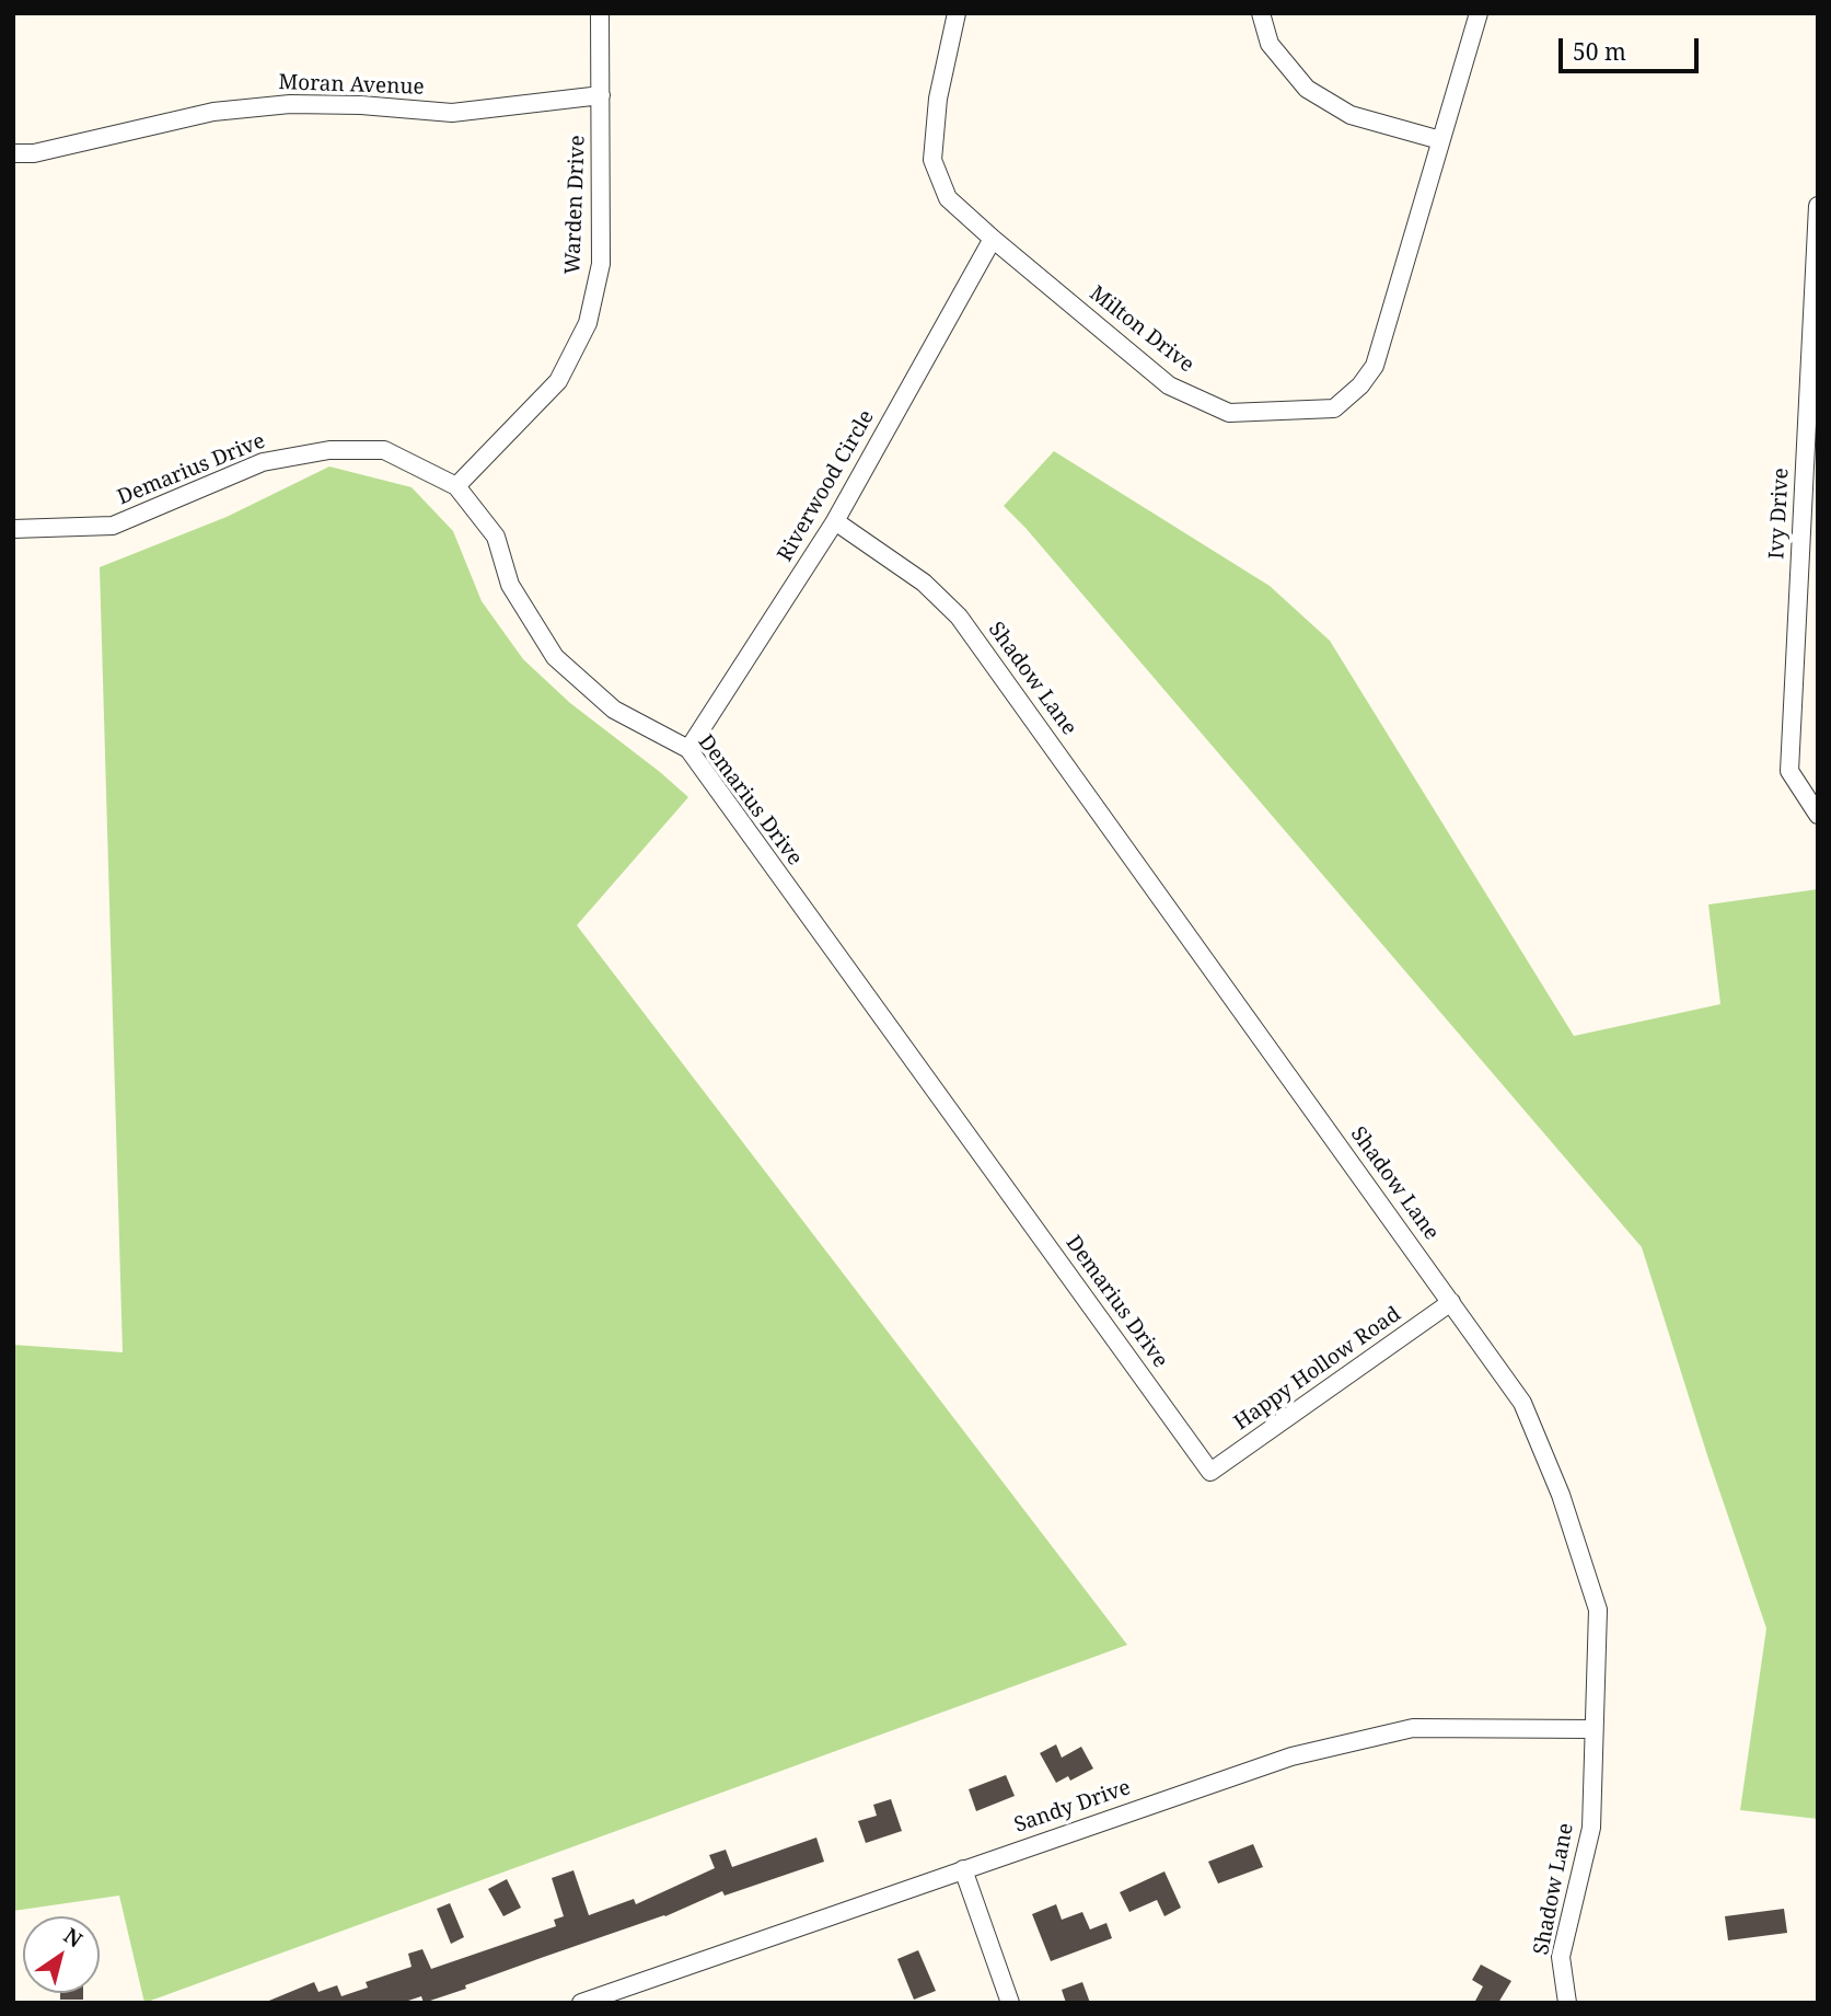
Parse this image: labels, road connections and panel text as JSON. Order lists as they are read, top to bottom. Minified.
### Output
{"streets":{"street":["Moran Avenue","Warden Drive","Milton Drive","Demarius Drive","Riverwood Circle","Ivy Drive","Shadow Lane","Happy Hollow Road","Sandy Drive"]},"crossings":[["Moran Avenue","Warden Drive"],["Warden Drive","Demarius Drive"],["Milton Drive","Riverwood Circle"],["Demarius Drive","Riverwood Circle"],["Demarius Drive","Happy Hollow Road"],["Riverwood Circle","Shadow Lane"],["Shadow Lane","Happy Hollow Road"],["Shadow Lane","Sandy Drive"]],"scale_bar":"50 m","north":"top right"}
